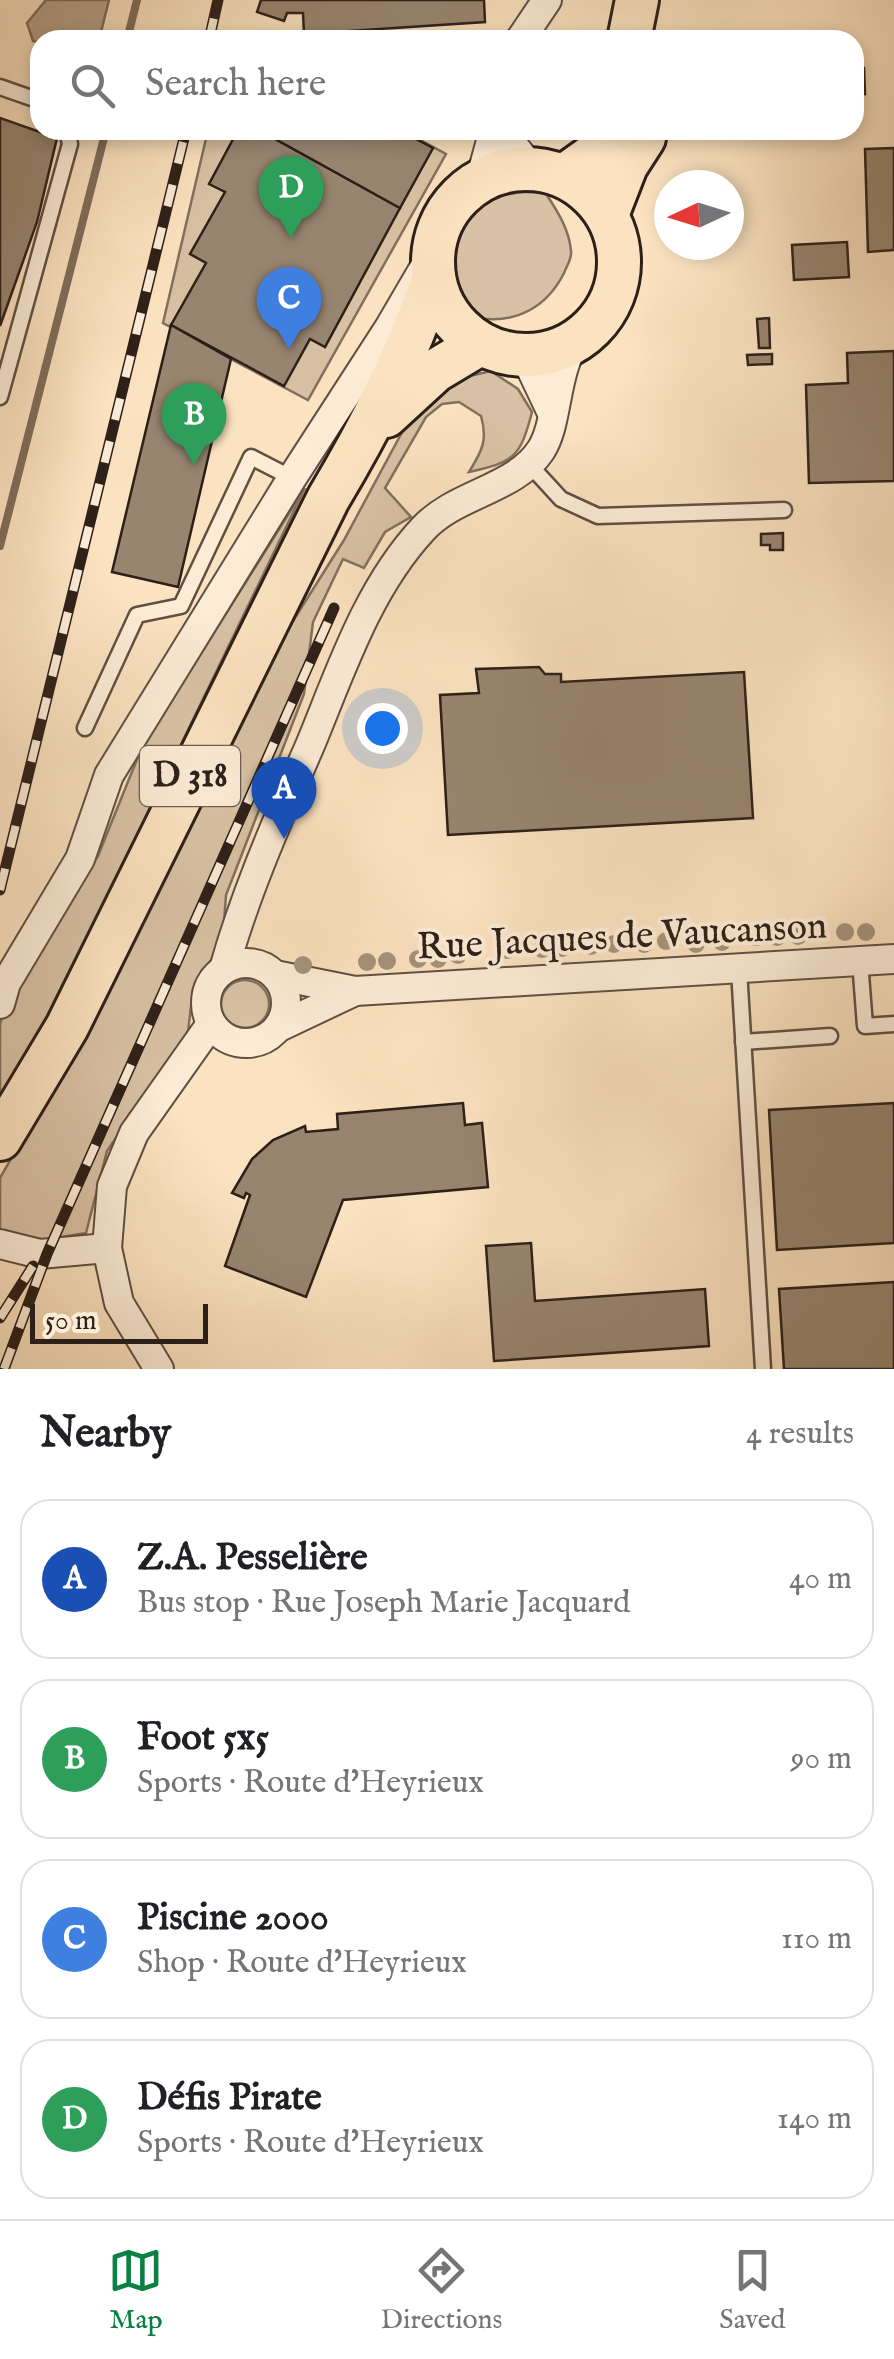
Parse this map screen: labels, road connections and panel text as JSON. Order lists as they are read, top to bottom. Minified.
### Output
{"streets":{"main road":["D 318"],"street":["Rue Jacques de Vaucanson"]},"scale_bar":"50 m","north":"left","page":{"search":"Search here","pins":["D","C","B","A"],"scale":"50 m","heading":["Nearby","4 results"],"list":[{"mark":"A","name":"Z.A. Pesselière","note":"Bus stop · Rue Joseph Marie Jacquard","value":"40 m"},{"mark":"B","name":"Foot 5x5","note":"Sports · Route d'Heyrieux","value":"90 m"},{"mark":"C","name":"Piscine 2000","note":"Shop · Route d'Heyrieux","value":"110 m"},{"mark":"D","name":"Défis Pirate","note":"Sports · Route d'Heyrieux","value":"140 m"}],"nav":["Map","Directions","Saved"]}}
